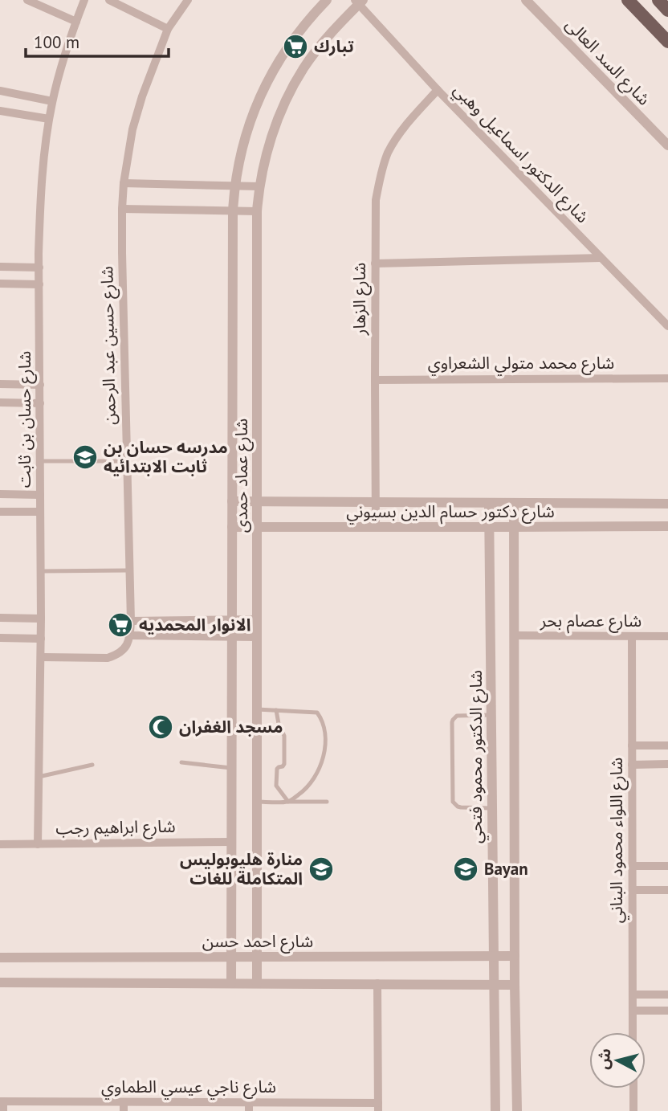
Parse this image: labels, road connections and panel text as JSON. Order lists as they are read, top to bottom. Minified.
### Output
{"streets":{"street":["شارع السد العالى","شارع الدكتور اسماعيل وهبي","شارع الزهار","شارع حسين عبد الرحمن","شارع محمد متولي الشعراوي","شارع حسان بن ثابت","شارع عماد حمدى","شارع دكتور حسام الدين بسيوني","شارع عصام بحر","شارع الدكتور محمود فتحي","شارع ابراهيم رجب","شارع اللواء محمود البناني","شارع احمد حسن","شارع ناجي عيسي الطماوي"]},"crossings":[["شارع الدكتور اسماعيل وهبي","شارع الزهار"],["شارع الدكتور اسماعيل وهبي","شارع عماد حمدى"],["شارع الزهار","شارع محمد متولي الشعراوي"],["شارع الزهار","شارع دكتور حسام الدين بسيوني"],["شارع حسان بن ثابت","شارع ابراهيم رجب"],["شارع عماد حمدى","شارع دكتور حسام الدين بسيوني"],["شارع عماد حمدى","شارع ابراهيم رجب"],["شارع عماد حمدى","شارع احمد حسن"],["شارع دكتور حسام الدين بسيوني","شارع الدكتور محمود فتحي"],["شارع عصام بحر","شارع اللواء محمود البناني"],["شارع الدكتور محمود فتحي","شارع احمد حسن"]],"places":{"supermarket":["تبارك","الانوار المحمديه"],"school or university":["مدرسه حسان بن ثابت الابتدائيه","منارة هليوبوليس المتكاملة للغات","Bayan"],"mosque":["مسجد الغفران"]},"scale_bar":"100 m","north":"left"}
